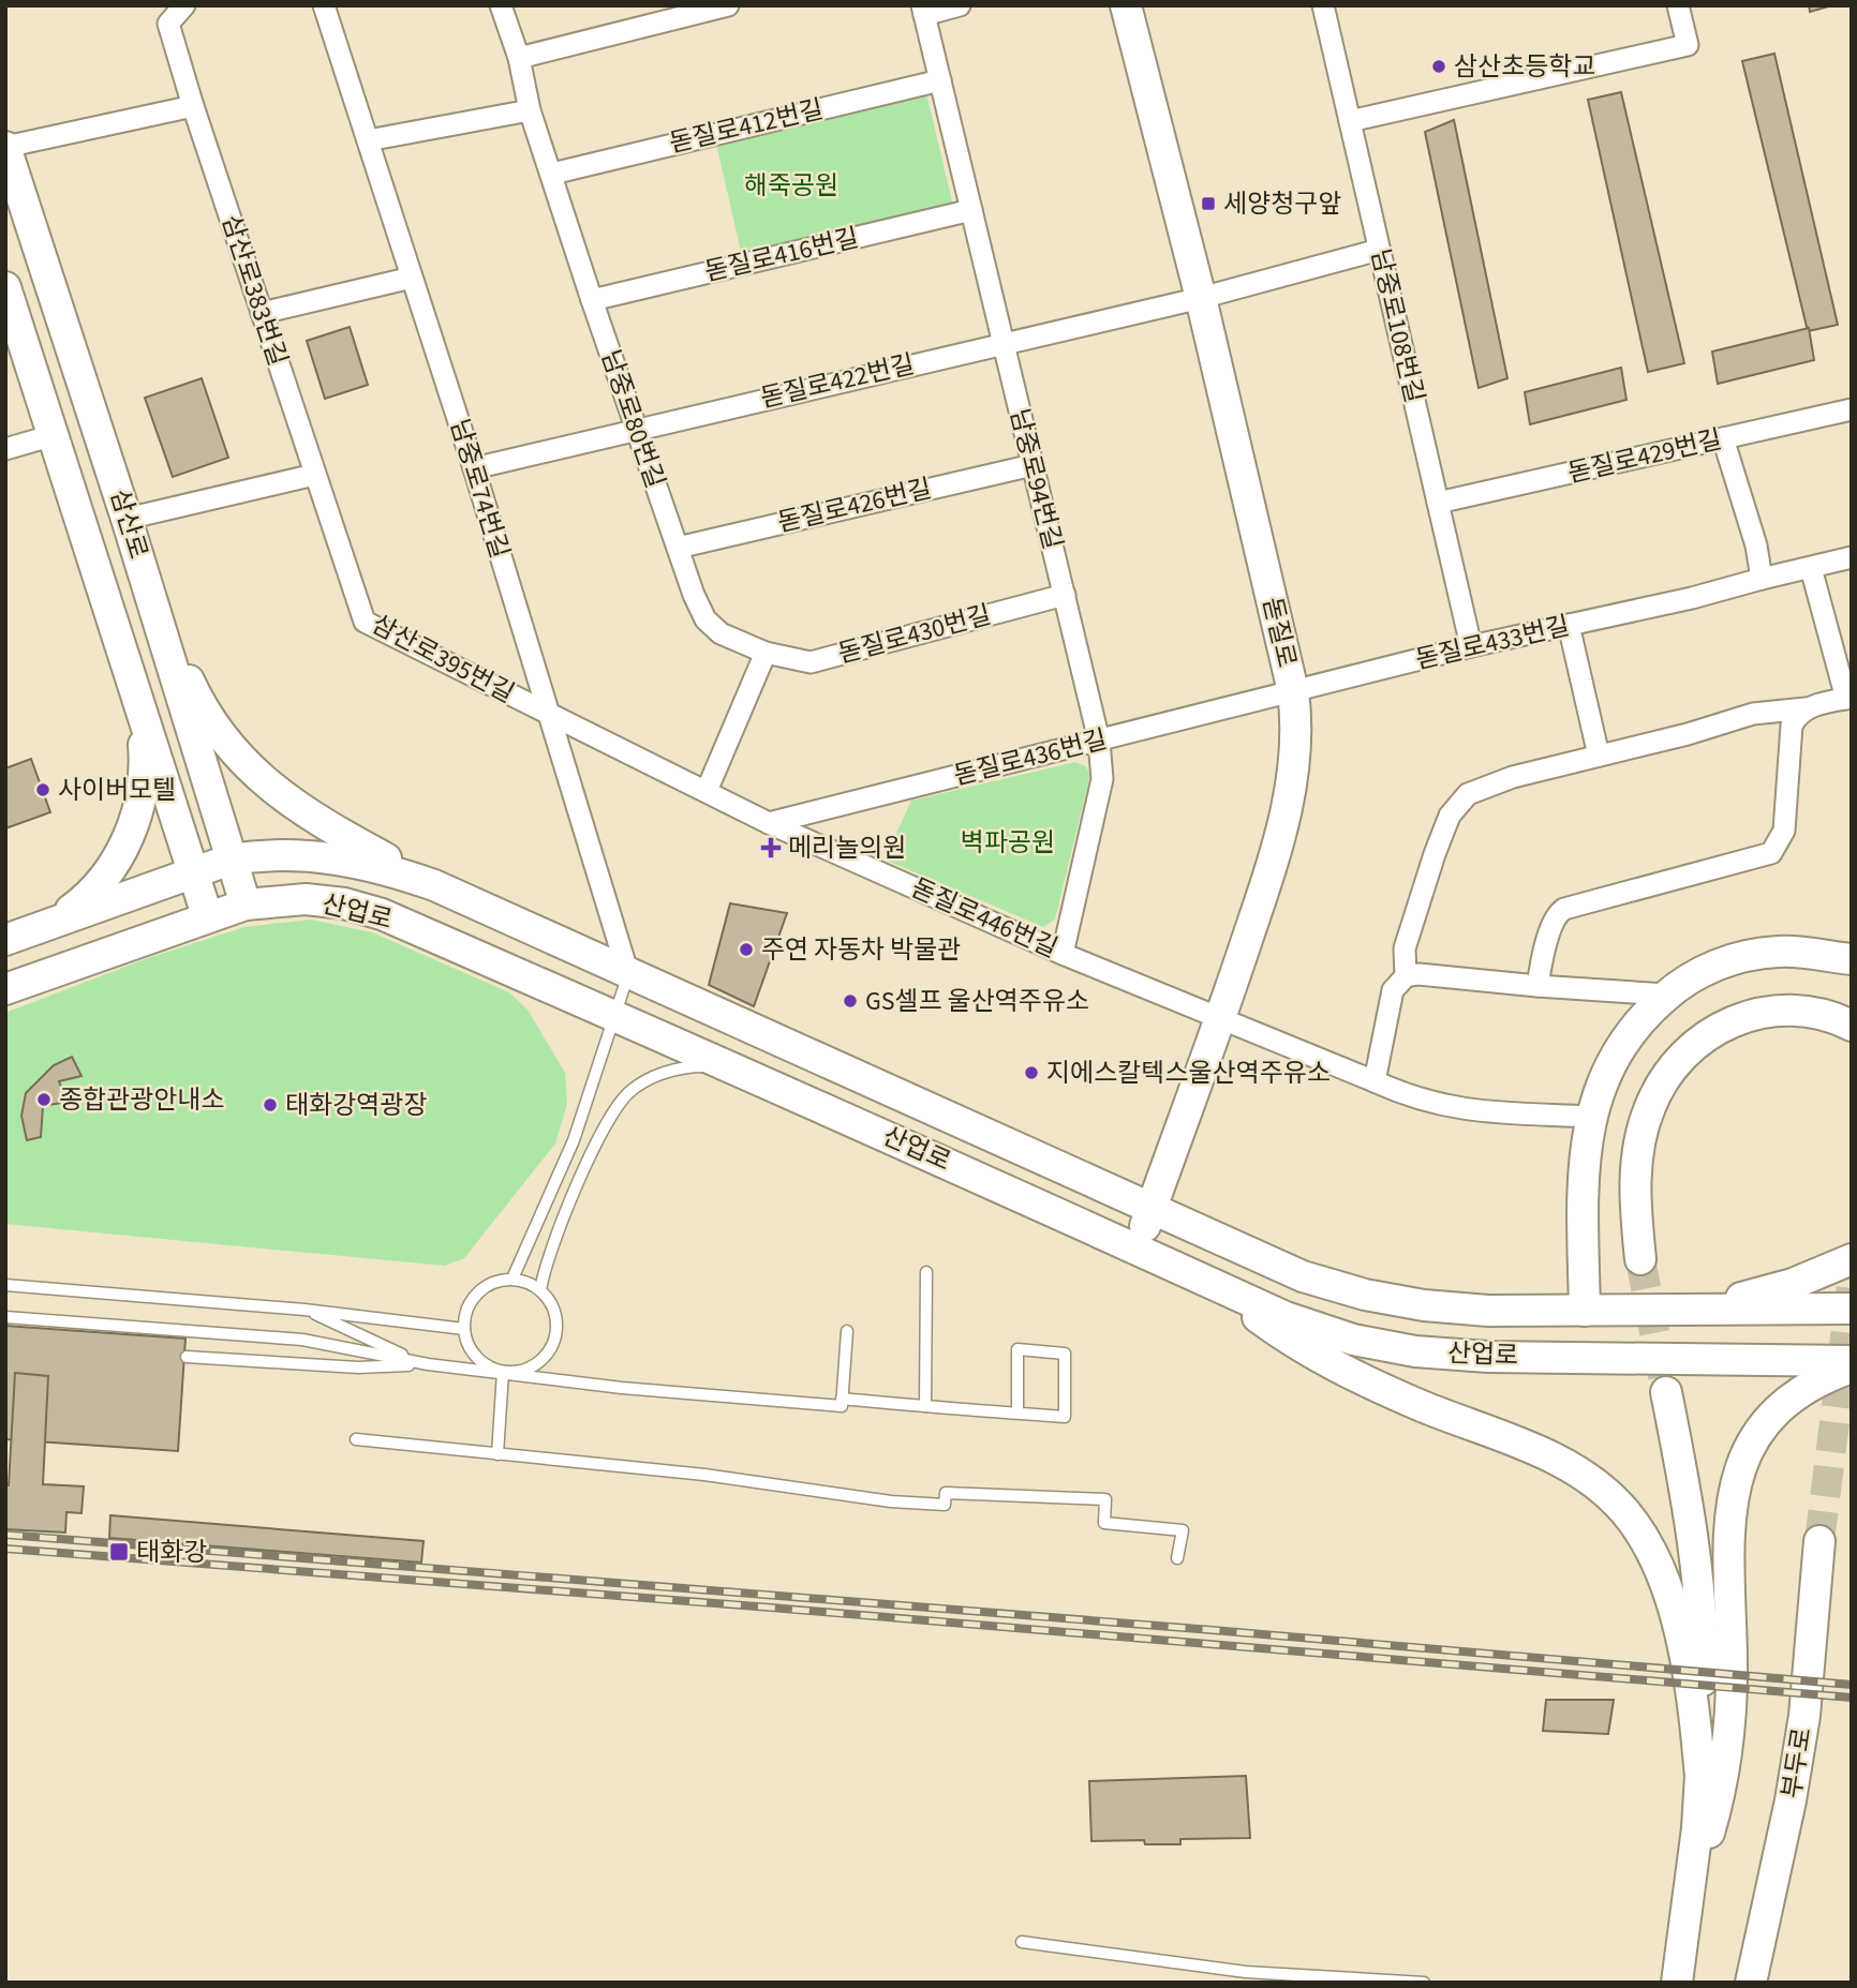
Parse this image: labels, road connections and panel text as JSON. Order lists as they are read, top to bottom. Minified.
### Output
{"streets":{"main road":["삼산로","돋질로","산업로","부두로"],"street":["돋질로412번길","돋질로416번길","삼산로383번길","남중로108번길","돋질로422번길","남중로80번길","돋질로429번길","남중로94번길","남중로74번길","돋질로426번길","돋질로430번길","돋질로433번길","삼산로395번길","돋질로436번길","돋질로446번길"]},"crossings":[["돋질로412번길","남중로80번길"],["돋질로412번길","남중로94번길"],["돋질로416번길","남중로80번길"],["돋질로416번길","남중로94번길"],["삼산로383번길","삼산로395번길"],["남중로108번길","돋질로422번길"],["남중로108번길","돋질로429번길"],["남중로108번길","돋질로433번길"],["돋질로422번길","남중로80번길"],["돋질로422번길","남중로94번길"],["돋질로422번길","남중로74번길"],["돋질로422번길","돋질로"],["남중로80번길","돋질로426번길"],["남중로80번길","돋질로430번길"],["남중로94번길","돋질로426번길"],["남중로94번길","돋질로430번길"],["남중로94번길","돋질로436번길"],["남중로94번길","돋질로446번길"],["남중로74번길","삼산로395번길"],["남중로74번길","산업로"],["남중로74번길","돋질로446번길"],["삼산로","산업로"],["돋질로","돋질로433번길"],["돋질로","돋질로436번길"],["돋질로","산업로"],["돋질로","돋질로446번길"],["돋질로433번길","돋질로436번길"],["삼산로395번길","돋질로446번길"],["돋질로436번길","돋질로446번길"]],"parks":["해죽공원","벽파공원"],"places":{"other":["삼산초등학교","사이버모텔","주연 자동차 박물관","GS셀프 울산역주유소","지에스칼텍스울산역주유소","종합관광안내소","태화강역광장"],"transit":["세양청구앞","태화강"],"health":["메리놀의원"]}}
